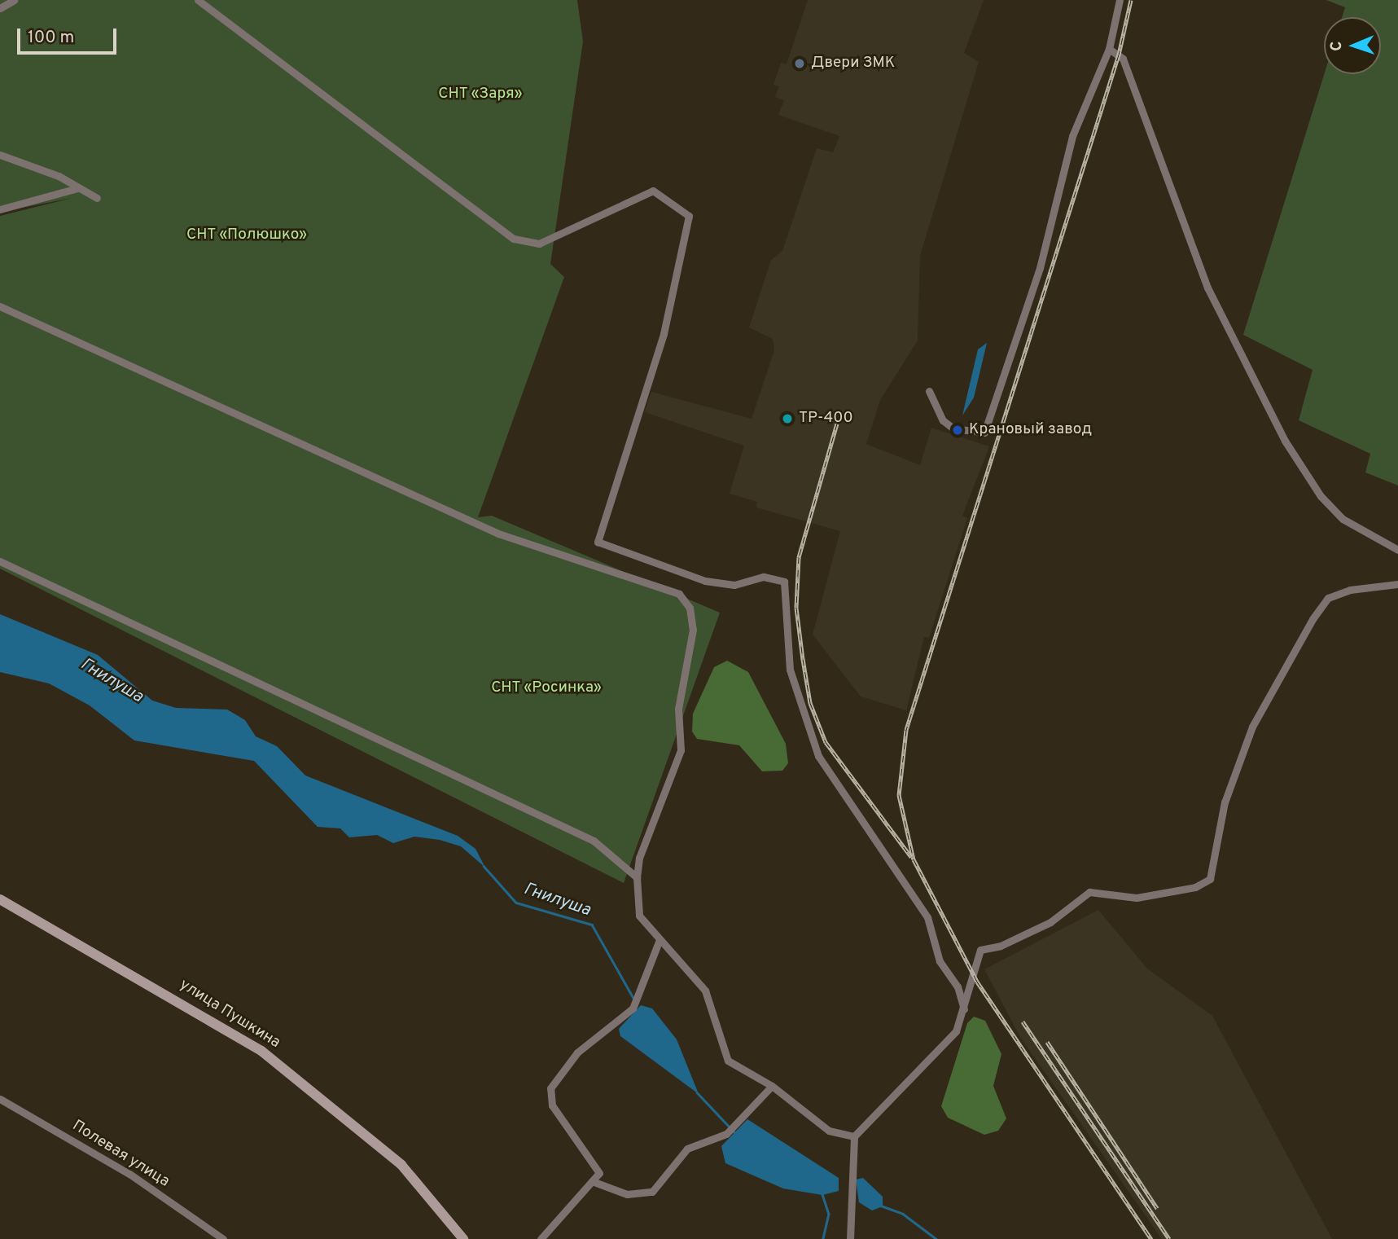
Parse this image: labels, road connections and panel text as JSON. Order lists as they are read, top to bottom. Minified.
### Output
{"streets":{"main road":["улица Пушкина"],"street":["Полевая улица"]},"water":["Гнилуша"],"parks":["СНТ «Заря»","СНТ «Полюшко»","СНТ «Росинка»"],"places":["Двери ЗМК","ТР-400","Крановый завод"],"scale_bar":"100 m","north":"left"}
